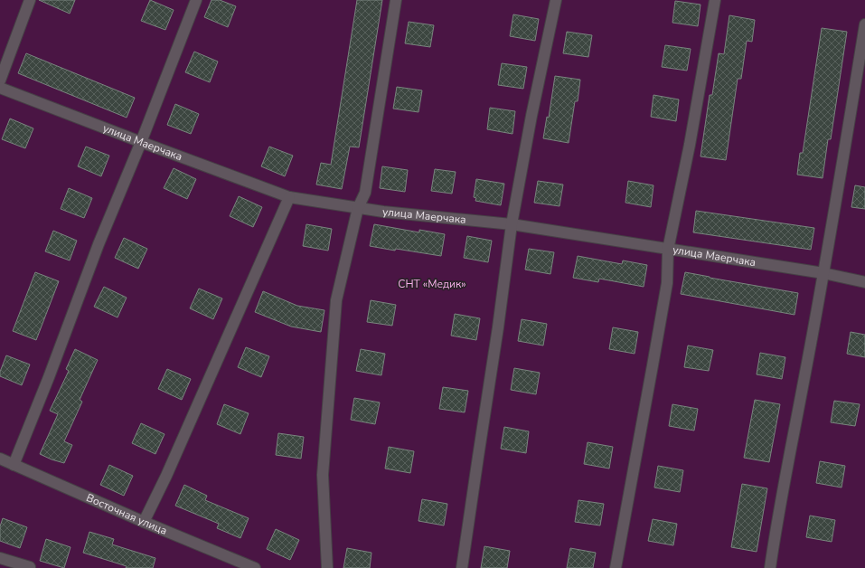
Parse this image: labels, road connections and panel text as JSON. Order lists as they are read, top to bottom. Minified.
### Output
{"streets":{"street":["улица Маерчака","Восточная улица"]},"parks":["СНТ «Медик»"]}
